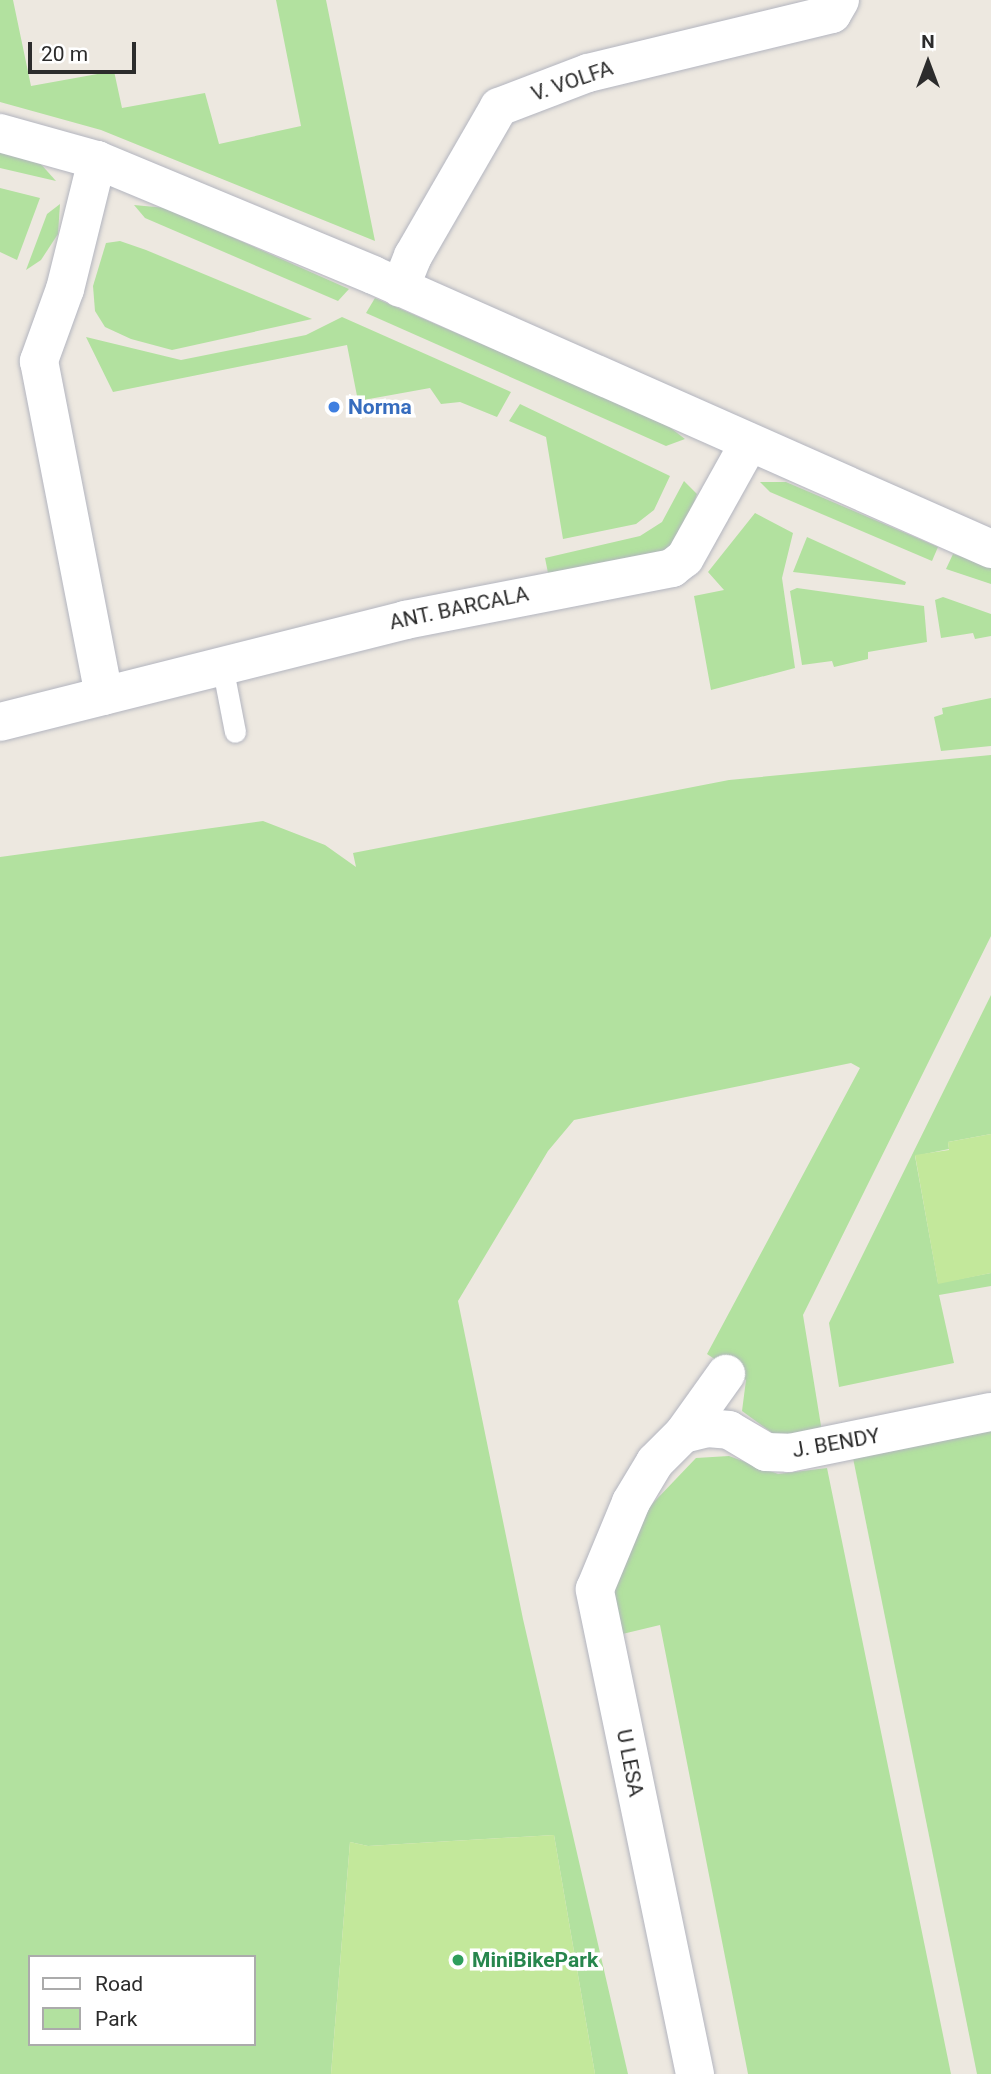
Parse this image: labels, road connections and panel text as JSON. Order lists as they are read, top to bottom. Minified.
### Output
{"streets":{"street":["V. VOLFA","ANT. BARCALA","J. BENDY","U LESA"]},"crossings":[["J. BENDY","U LESA"]],"places":["Norma","MiniBikePark"],"legend":["Road","Park"],"scale_bar":"20 m","north":"top"}
